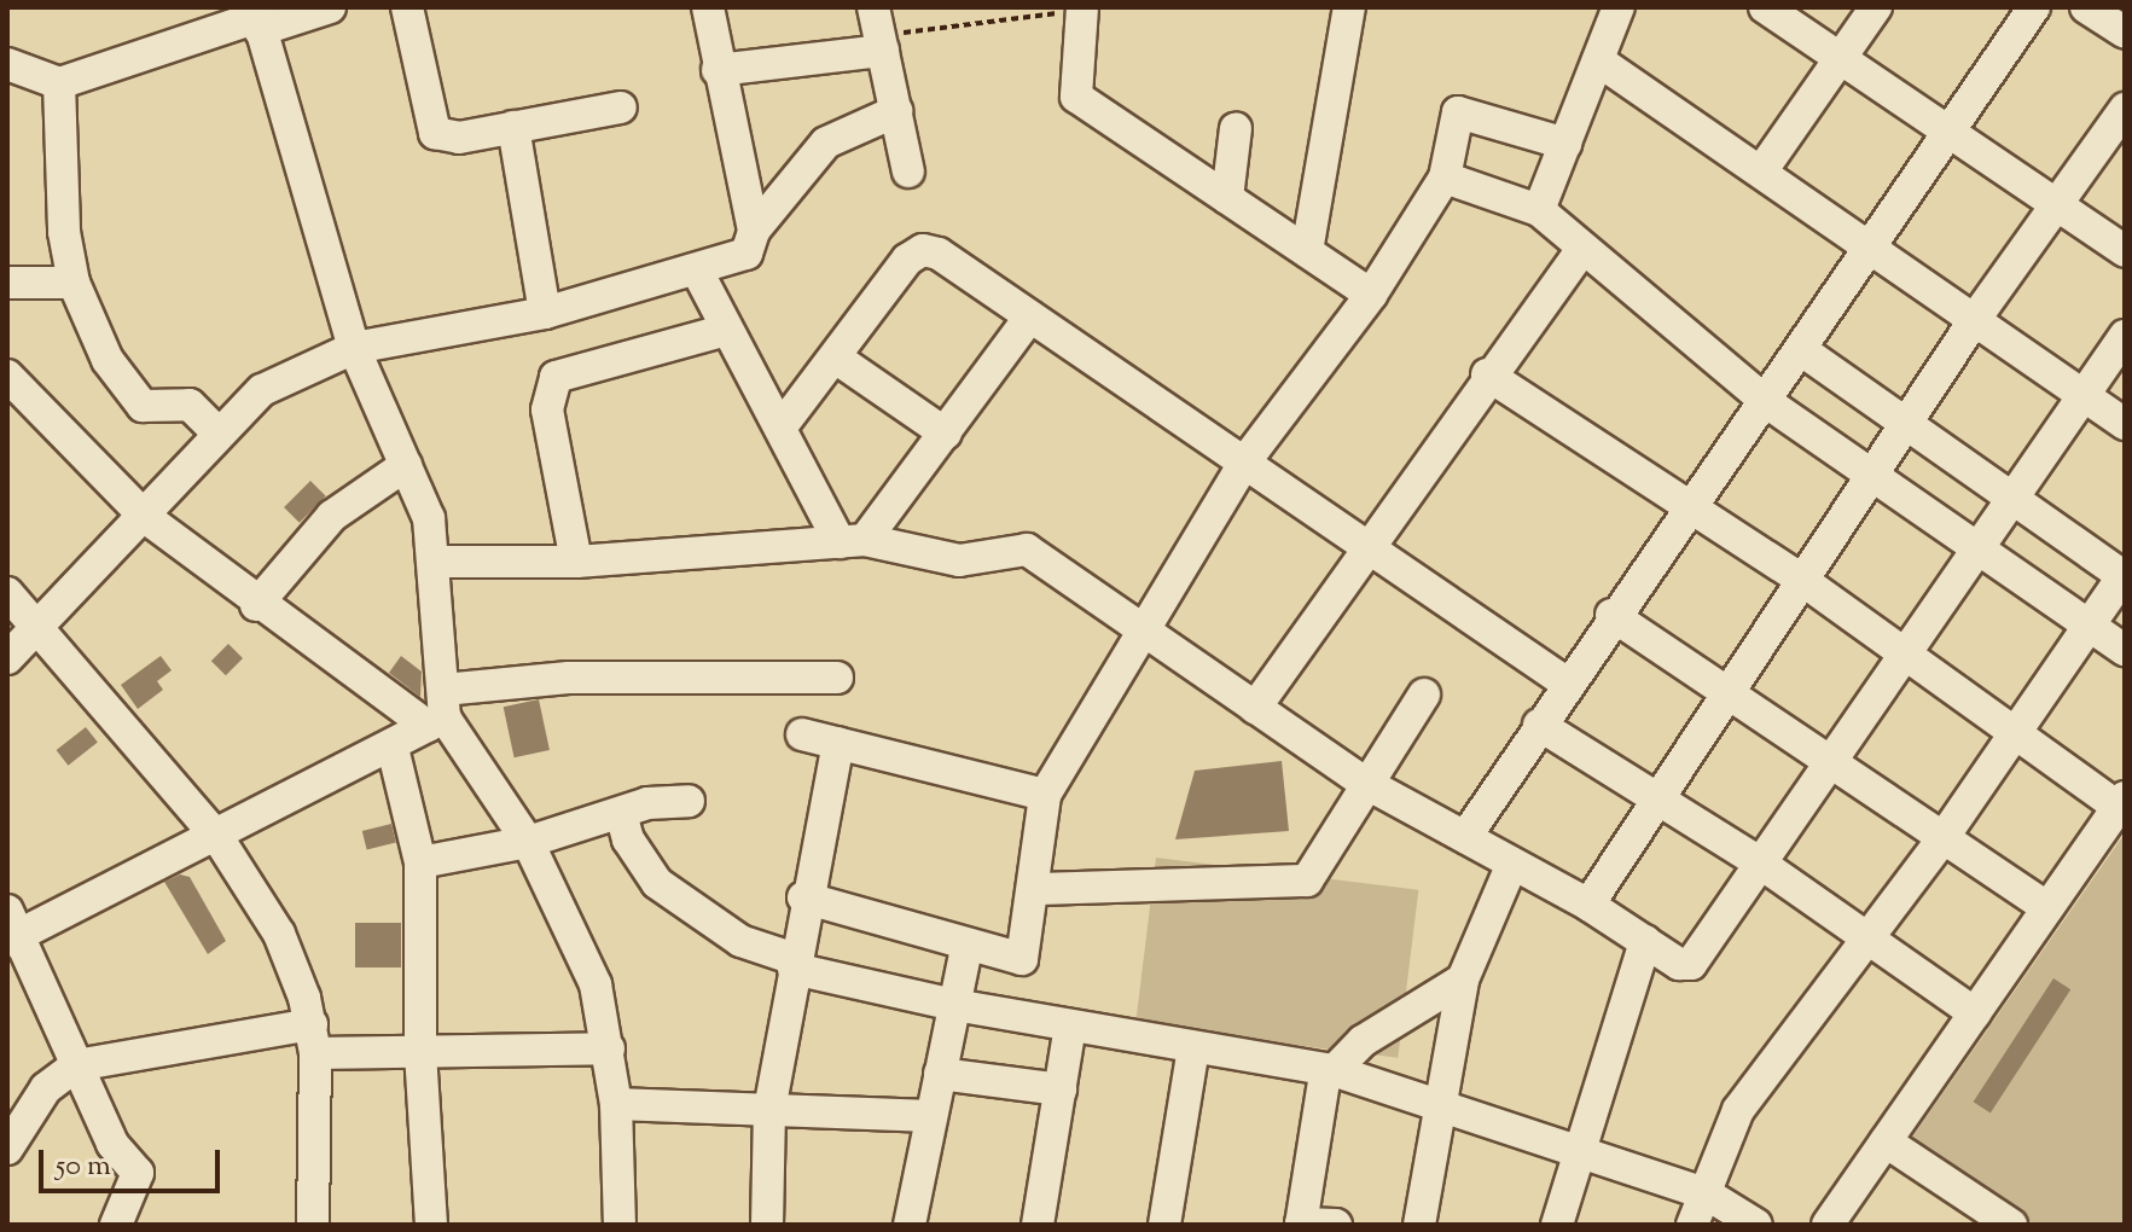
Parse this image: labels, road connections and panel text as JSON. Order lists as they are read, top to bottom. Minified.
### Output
{"scale_bar":"50 m"}
